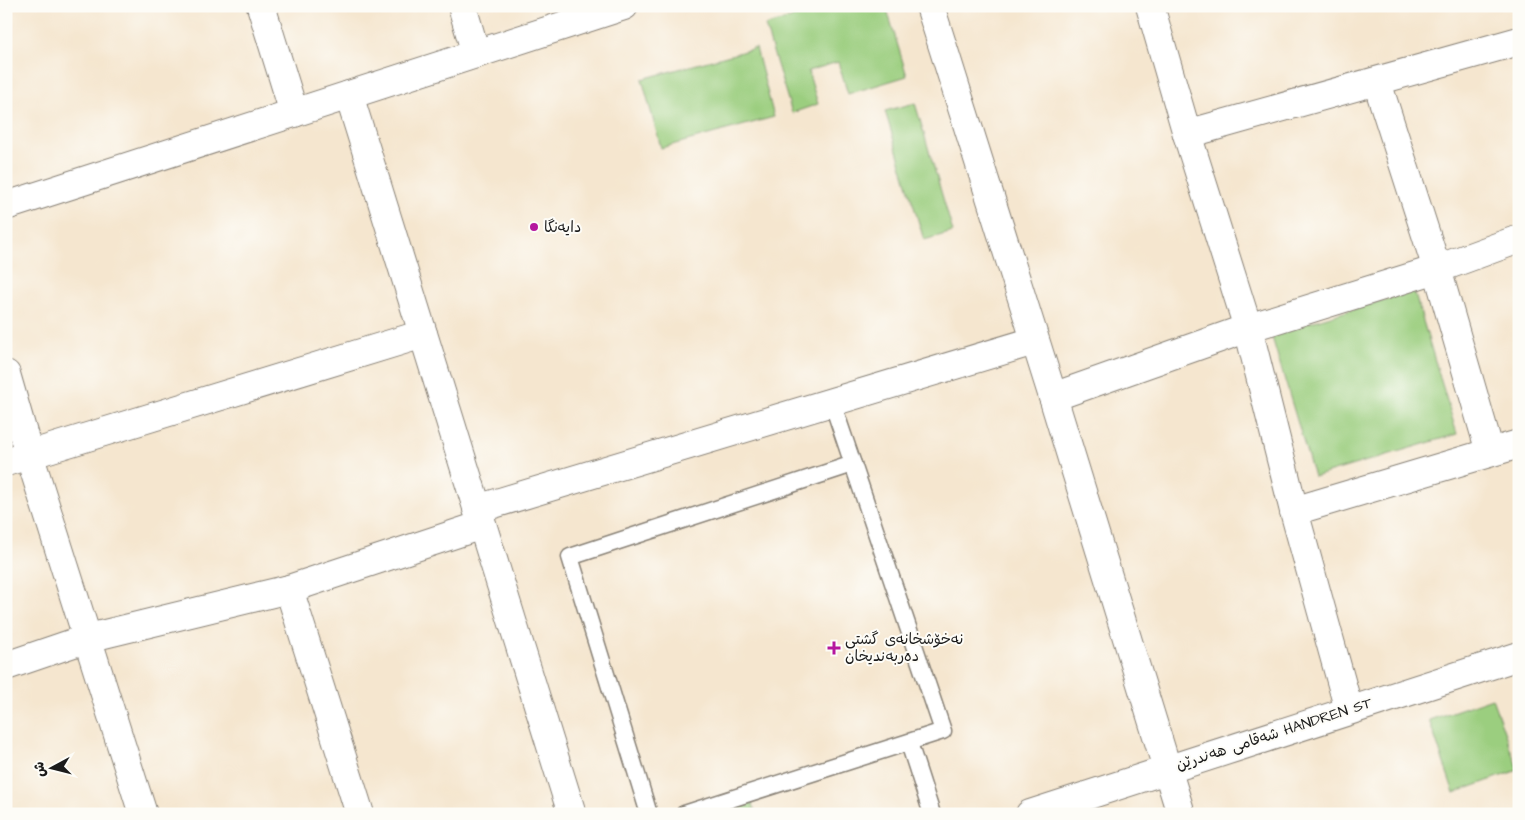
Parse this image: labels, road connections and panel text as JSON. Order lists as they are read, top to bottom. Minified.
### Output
{"streets":{"street":["شەقامی هەندرێن HANDREN ST"]},"places":{"other":["دایەنگا"],"health":["نەخۆشخانەی گشتی دەربەندیخان"]},"north":"left"}
